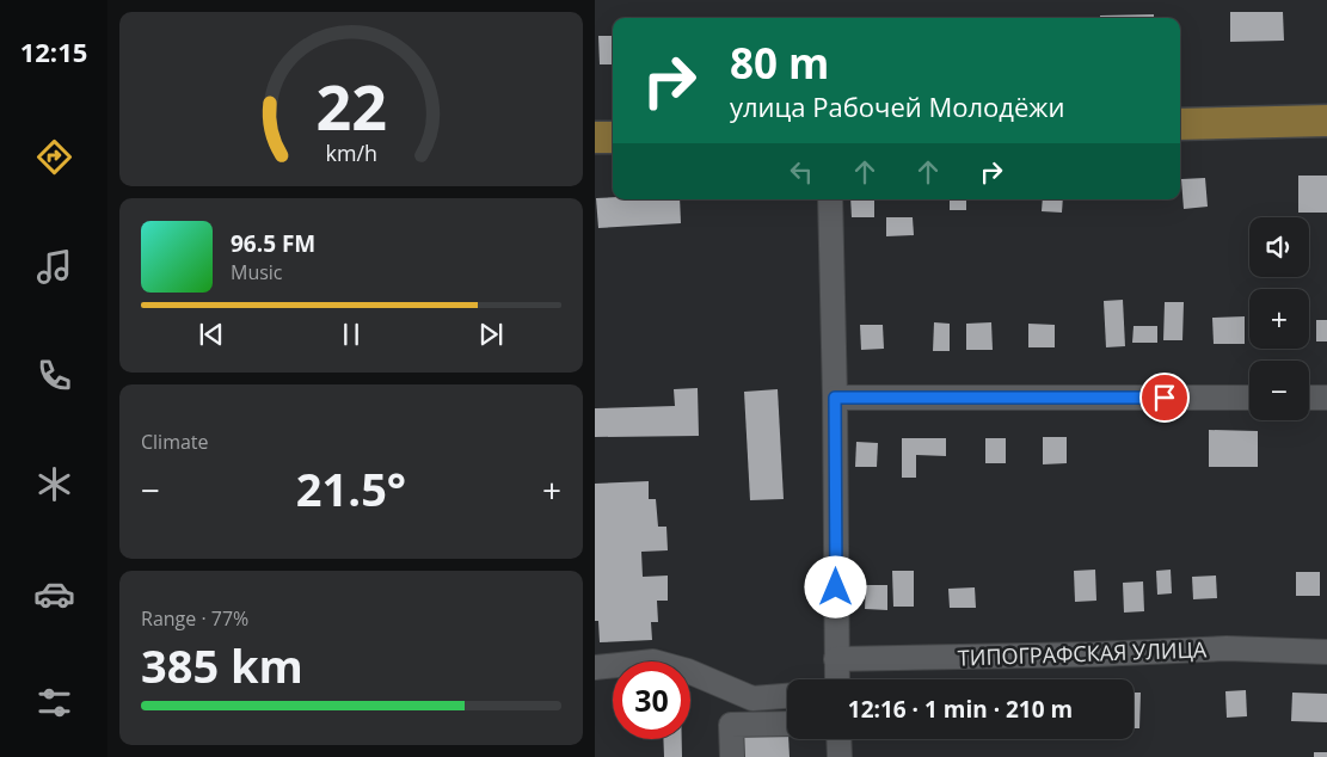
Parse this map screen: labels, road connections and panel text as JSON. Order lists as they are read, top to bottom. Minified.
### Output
{"streets":{"street":["ТИПОГРАФСКАЯ УЛИЦА"]},"page":{"tabs":"12:15","turn":["80 m","улица Рабочей Молодёжи"],"map_buttons":["+","−"],"song":["96.5 FM","Music"],"tile":["Climate",["Range · 77%","385 km"]],"heat":["−","21.5°","+"],"limit":"30","trip":"12:16 · 1 min · 210 m","gauge":["22","km/h"]}}
